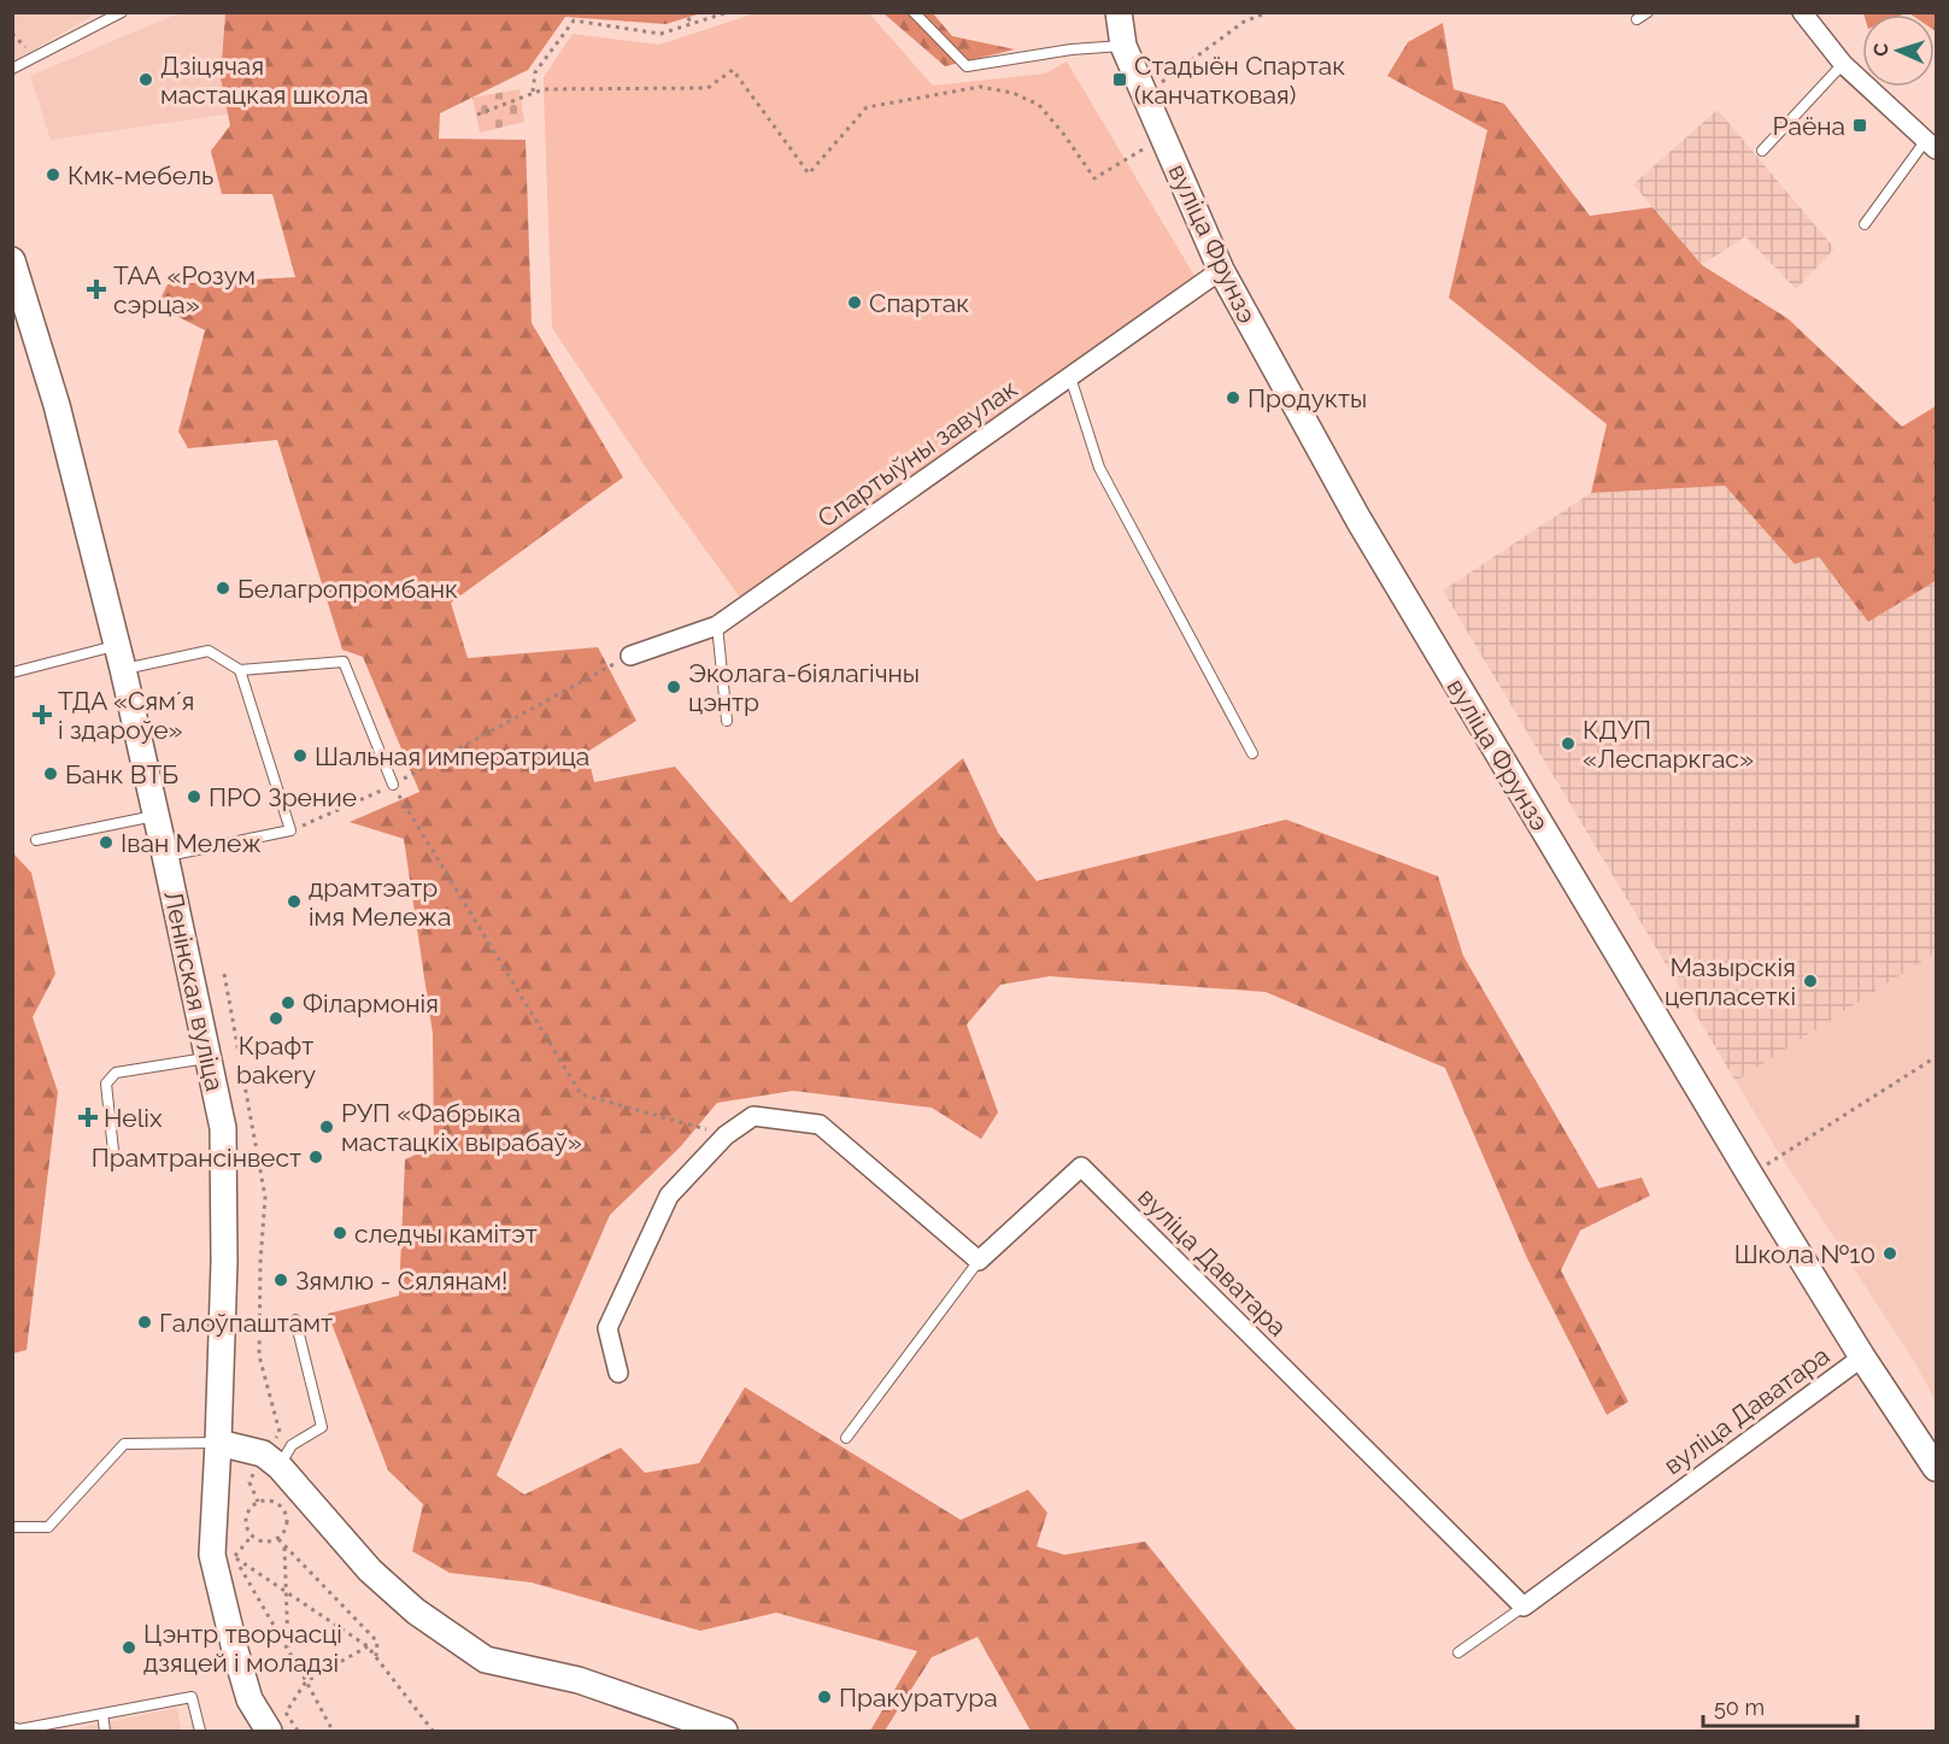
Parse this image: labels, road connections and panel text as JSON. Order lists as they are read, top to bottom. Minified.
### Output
{"streets":{"street":["вуліца Фрунзэ","Спартыўны завулак","Ленінская вуліца","вуліца Даватара"]},"crossings":[["вуліца Фрунзэ","Спартыўны завулак"],["вуліца Фрунзэ","вуліца Даватара"]],"places":{"other":["Дзіцячая мастацкая школа","Кмк-мебель","Спартак","Продукты","Белагропромбанк","Эколага-біялагічны цэнтр","КДУП «Леспаркгас»","Шальная императрица","Банк ВТБ","ПРО Зрение","Іван Мележ","драмтэатр імя Мележа","Мазырскія цепласеткі","Філармонія","Крафт bakery","РУП «Фабрыка мастацкіх вырабаў»","Прамтрансінвест","следчы камітэт","Школа №10","Зямлю - Сялянам!","Галоўпаштамт","Цэнтр творчасці дзяцей і моладзі","Пракуратура"],"transit":["Стадыён Спартак (канчатковая)","Раёна"],"health":["ТАА «Розум сэрца»","ТДА «Сямʼя і здароўе»","Helix"]},"scale_bar":"50 m","north":"left"}
